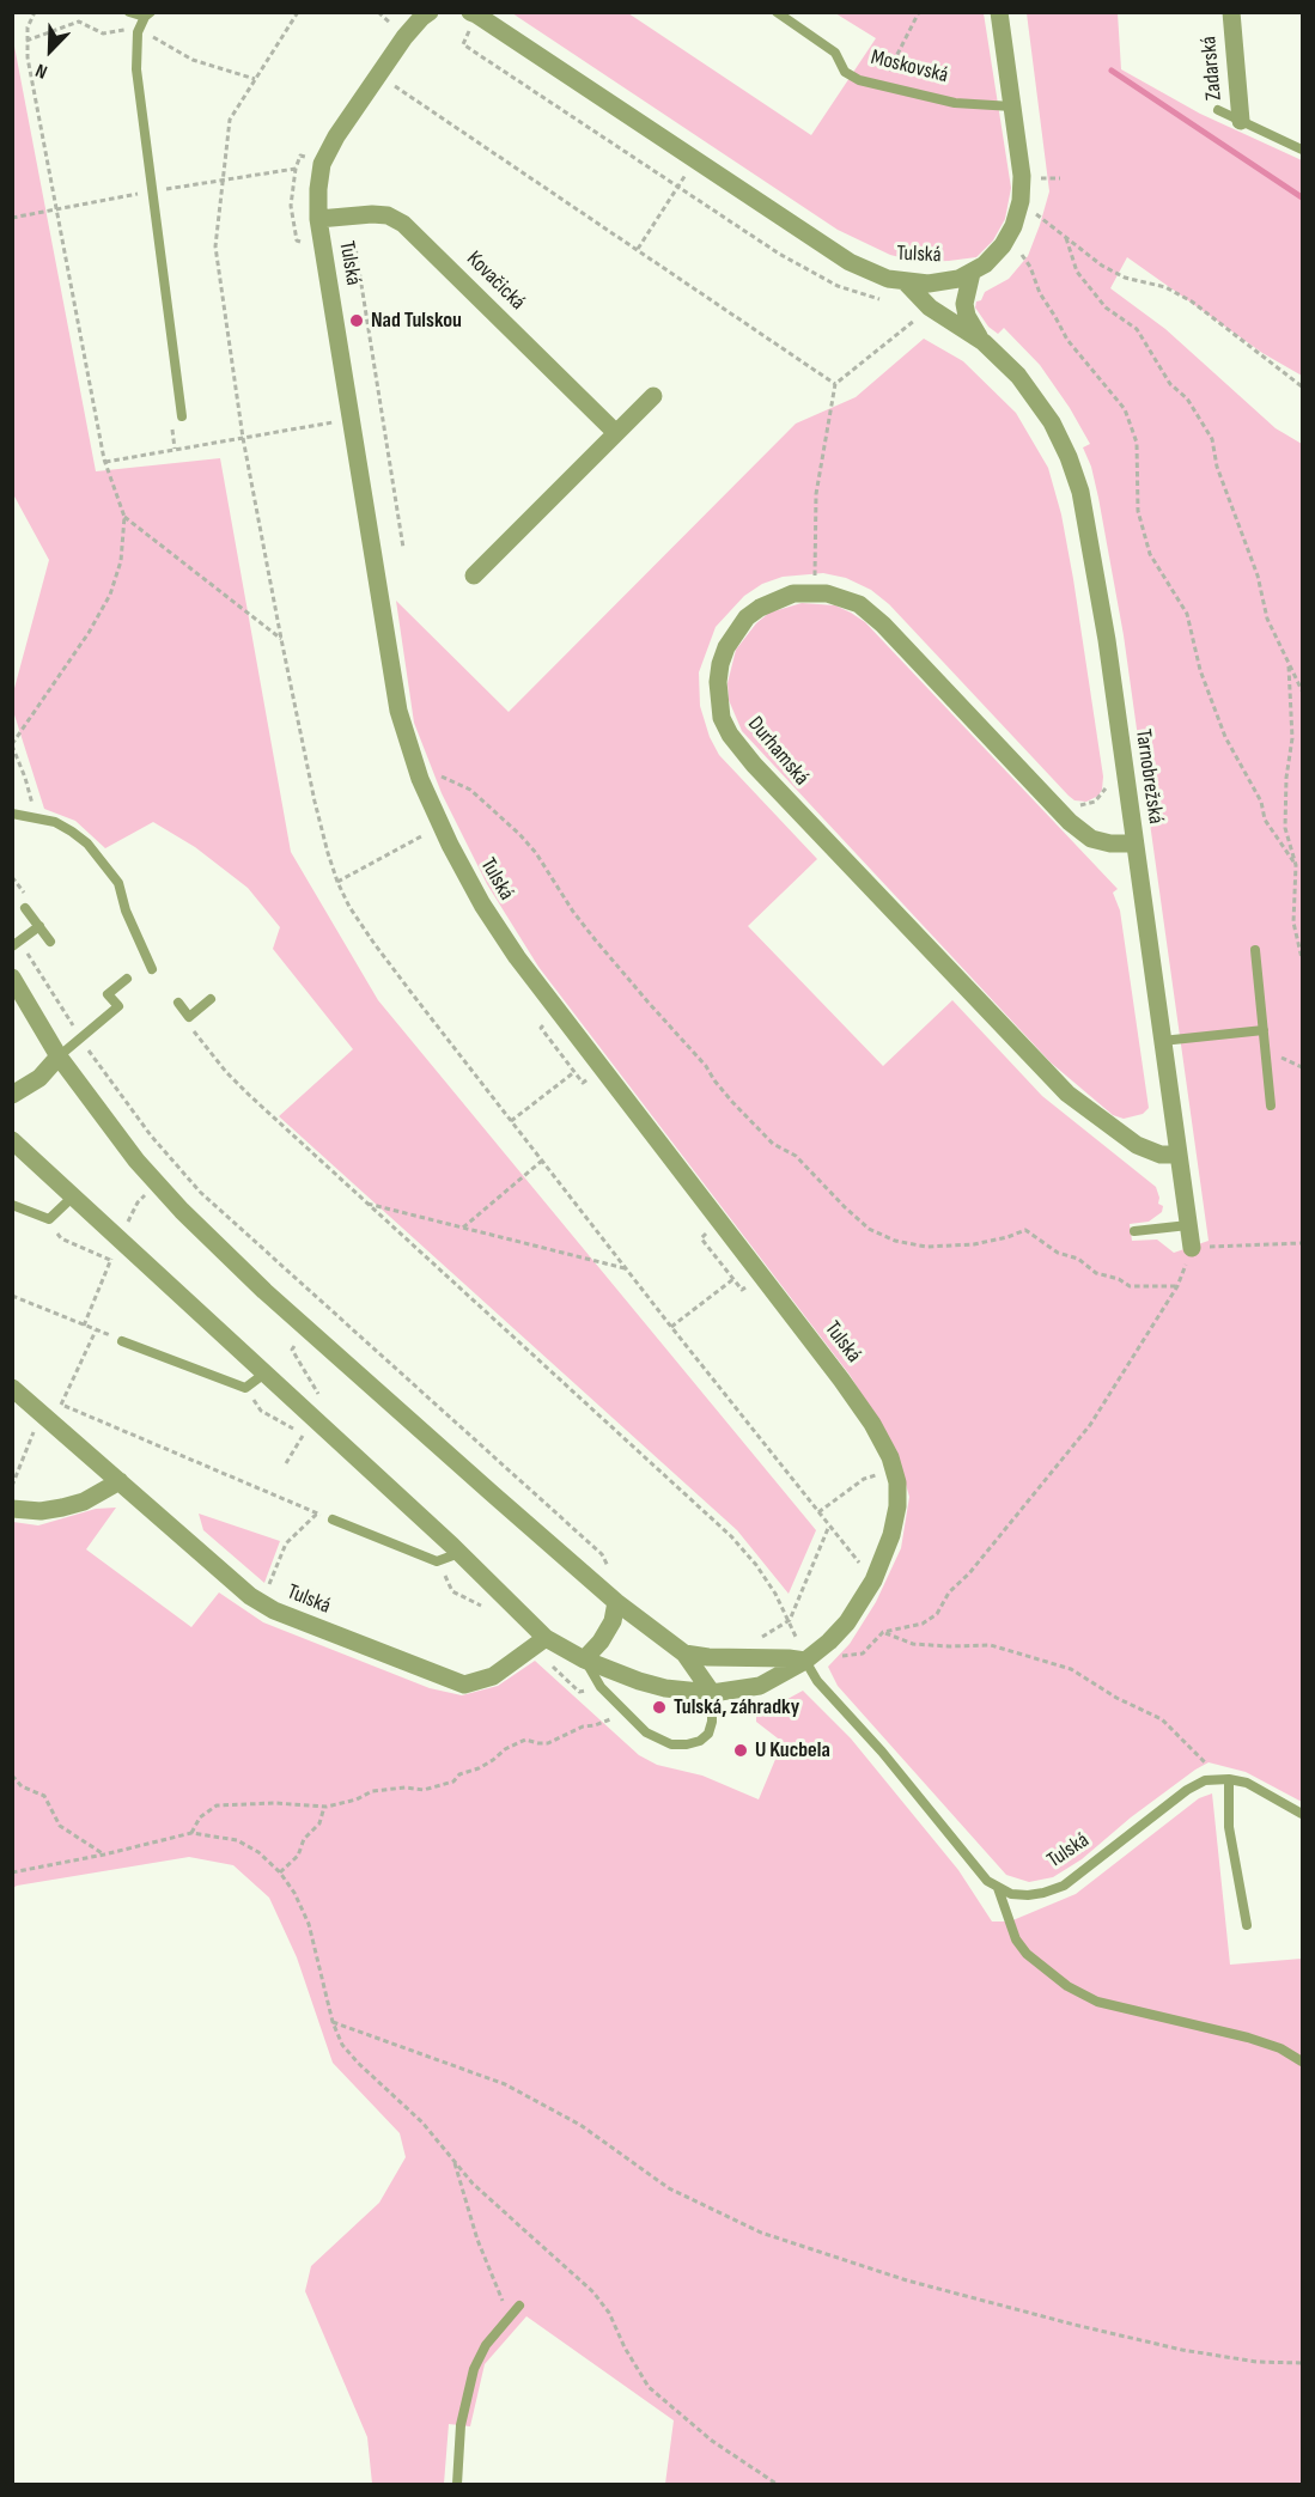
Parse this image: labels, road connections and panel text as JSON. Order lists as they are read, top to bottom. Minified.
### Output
{"streets":{"street":["Zadarská","Tulská","Kovačická","Durhamská","Tarnobrežská"],"lane":["Moskovská"]},"crossings":[["Tulská","Kovačická"],["Tulská","Tarnobrežská"],["Durhamská","Tarnobrežská"]],"places":["Nad Tulskou","Tulská, záhradky","U Kucbela"],"north":"bottom left"}
